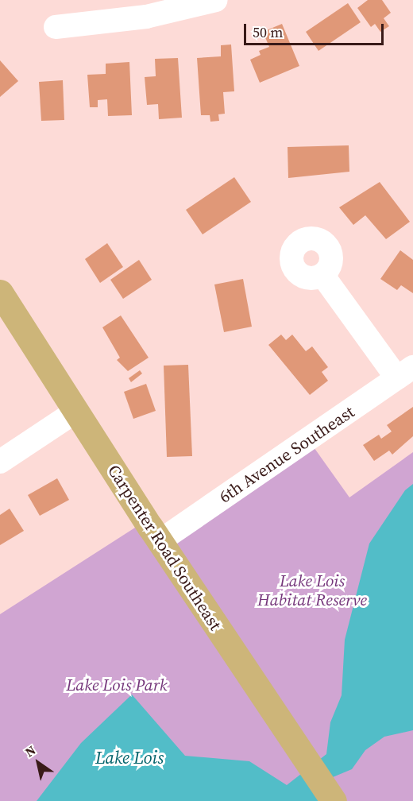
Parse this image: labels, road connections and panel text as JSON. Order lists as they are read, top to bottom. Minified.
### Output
{"streets":{"main road":["Carpenter Road Southeast"],"street":["6th Avenue Southeast"]},"crossings":[["6th Avenue Southeast","Carpenter Road Southeast"]],"water":["Lake Lois"],"parks":["Lake Lois Habitat Reserve","Lake Lois Park"],"scale_bar":"50 m","north":"top left"}
